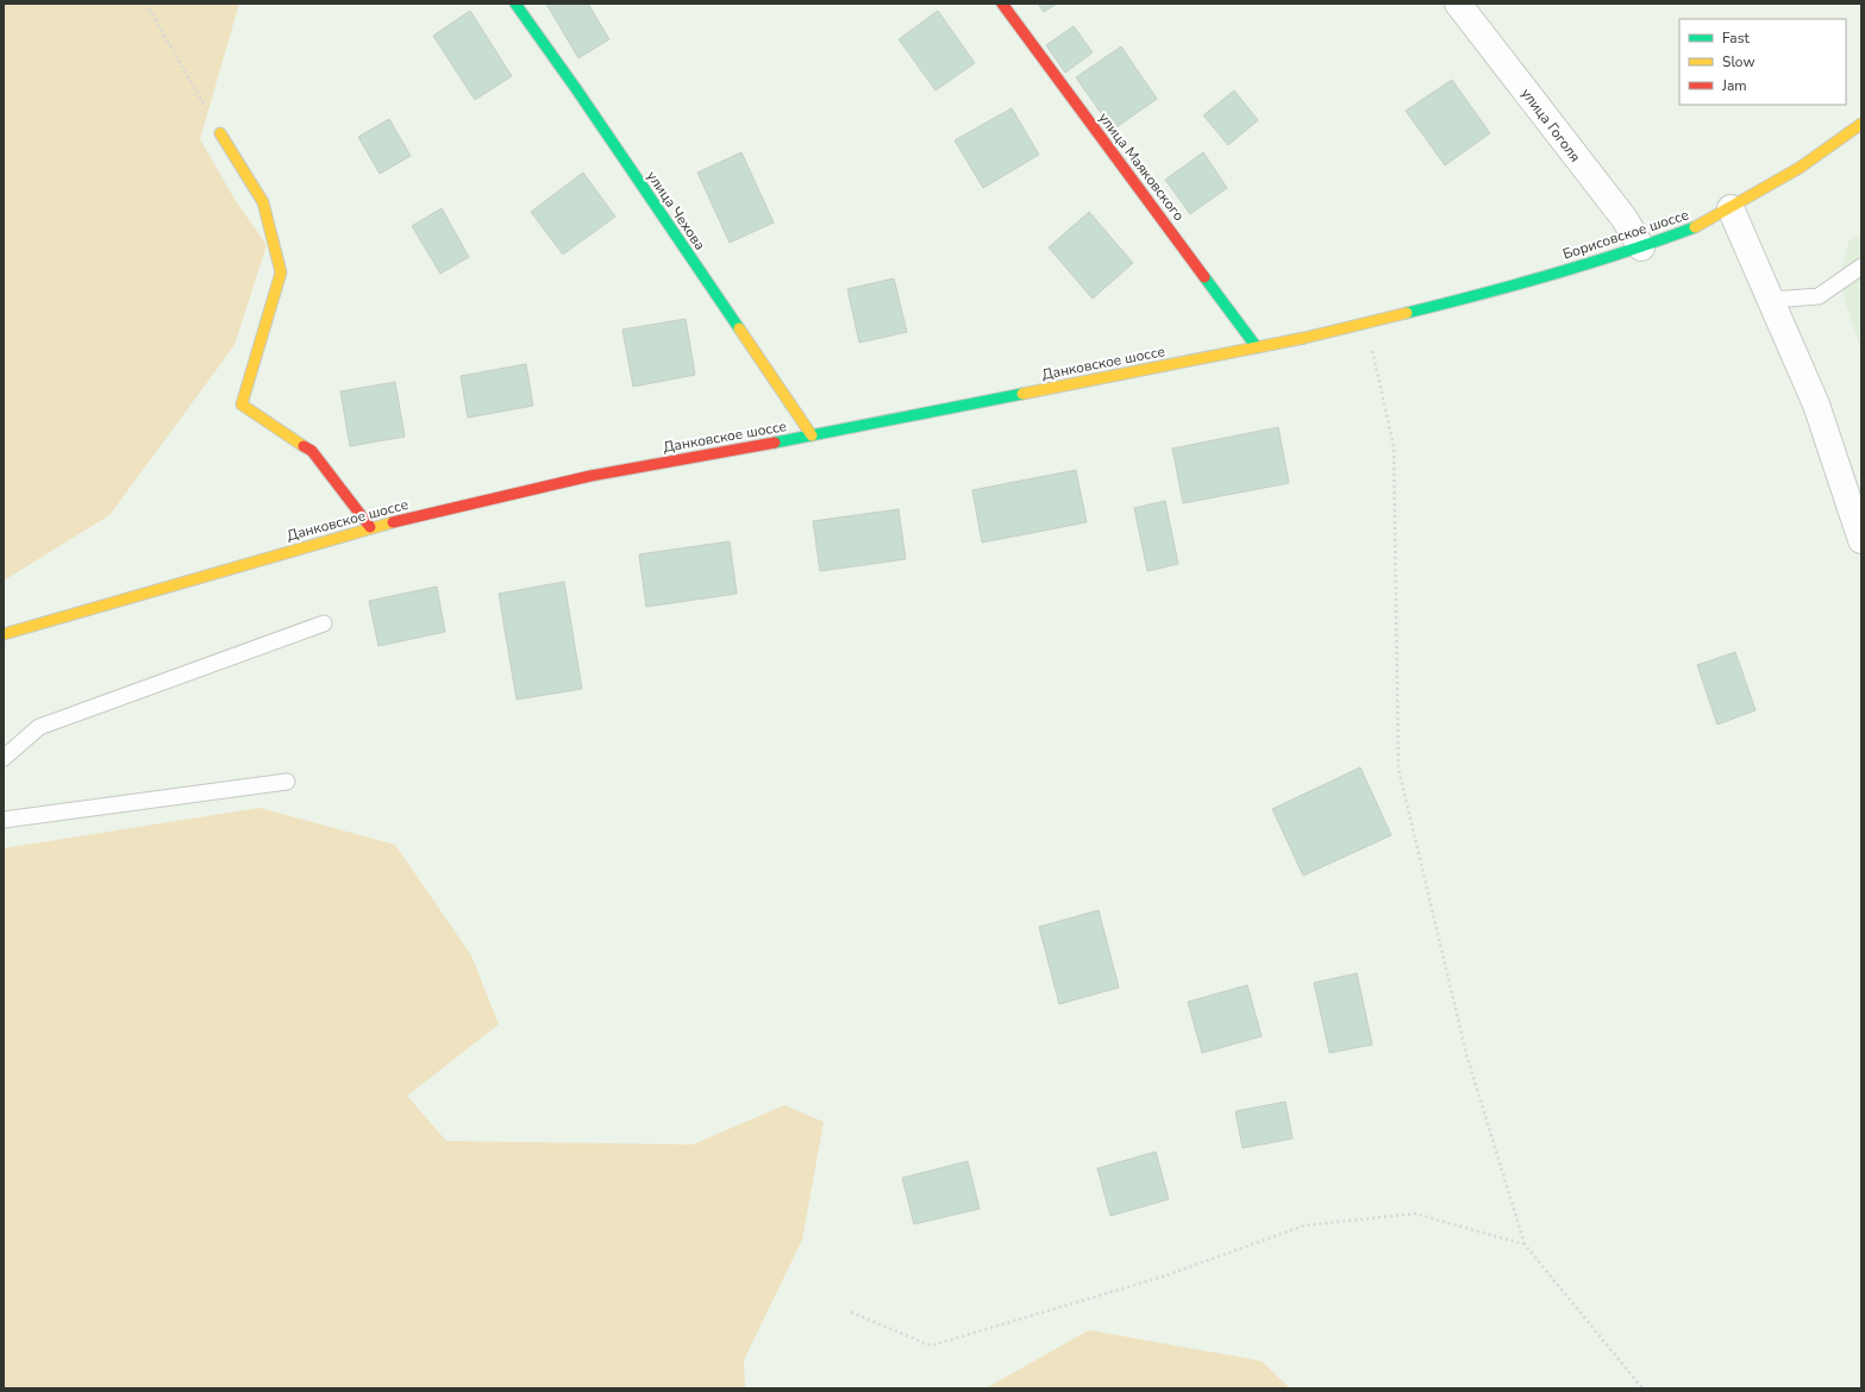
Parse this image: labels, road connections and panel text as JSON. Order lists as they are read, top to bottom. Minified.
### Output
{"streets":{"main road":["улица Маяковского","улица Чехова","Борисовское шоссе","Данковское шоссе"],"street":["улица Гоголя"]},"crossings":[["улица Гоголя","Борисовское шоссе"],["улица Маяковского","Данковское шоссе"],["улица Чехова","Данковское шоссе"],["Борисовское шоссе","Данковское шоссе"]],"legend":["Fast","Slow","Jam"]}
